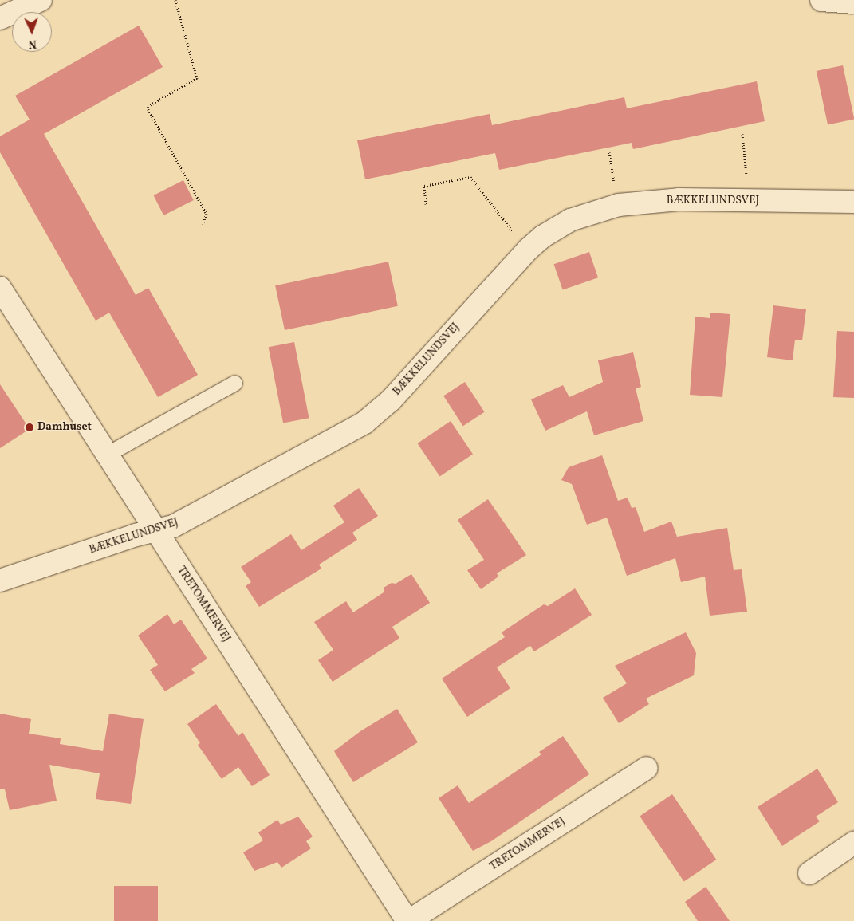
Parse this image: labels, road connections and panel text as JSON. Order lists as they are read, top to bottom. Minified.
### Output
{"streets":{"street":["BÆKKELUNDSVEJ","TRETOMMERVEJ"]},"crossings":[["BÆKKELUNDSVEJ","TRETOMMERVEJ"]],"places":["Damhuset"],"north":"bottom"}
